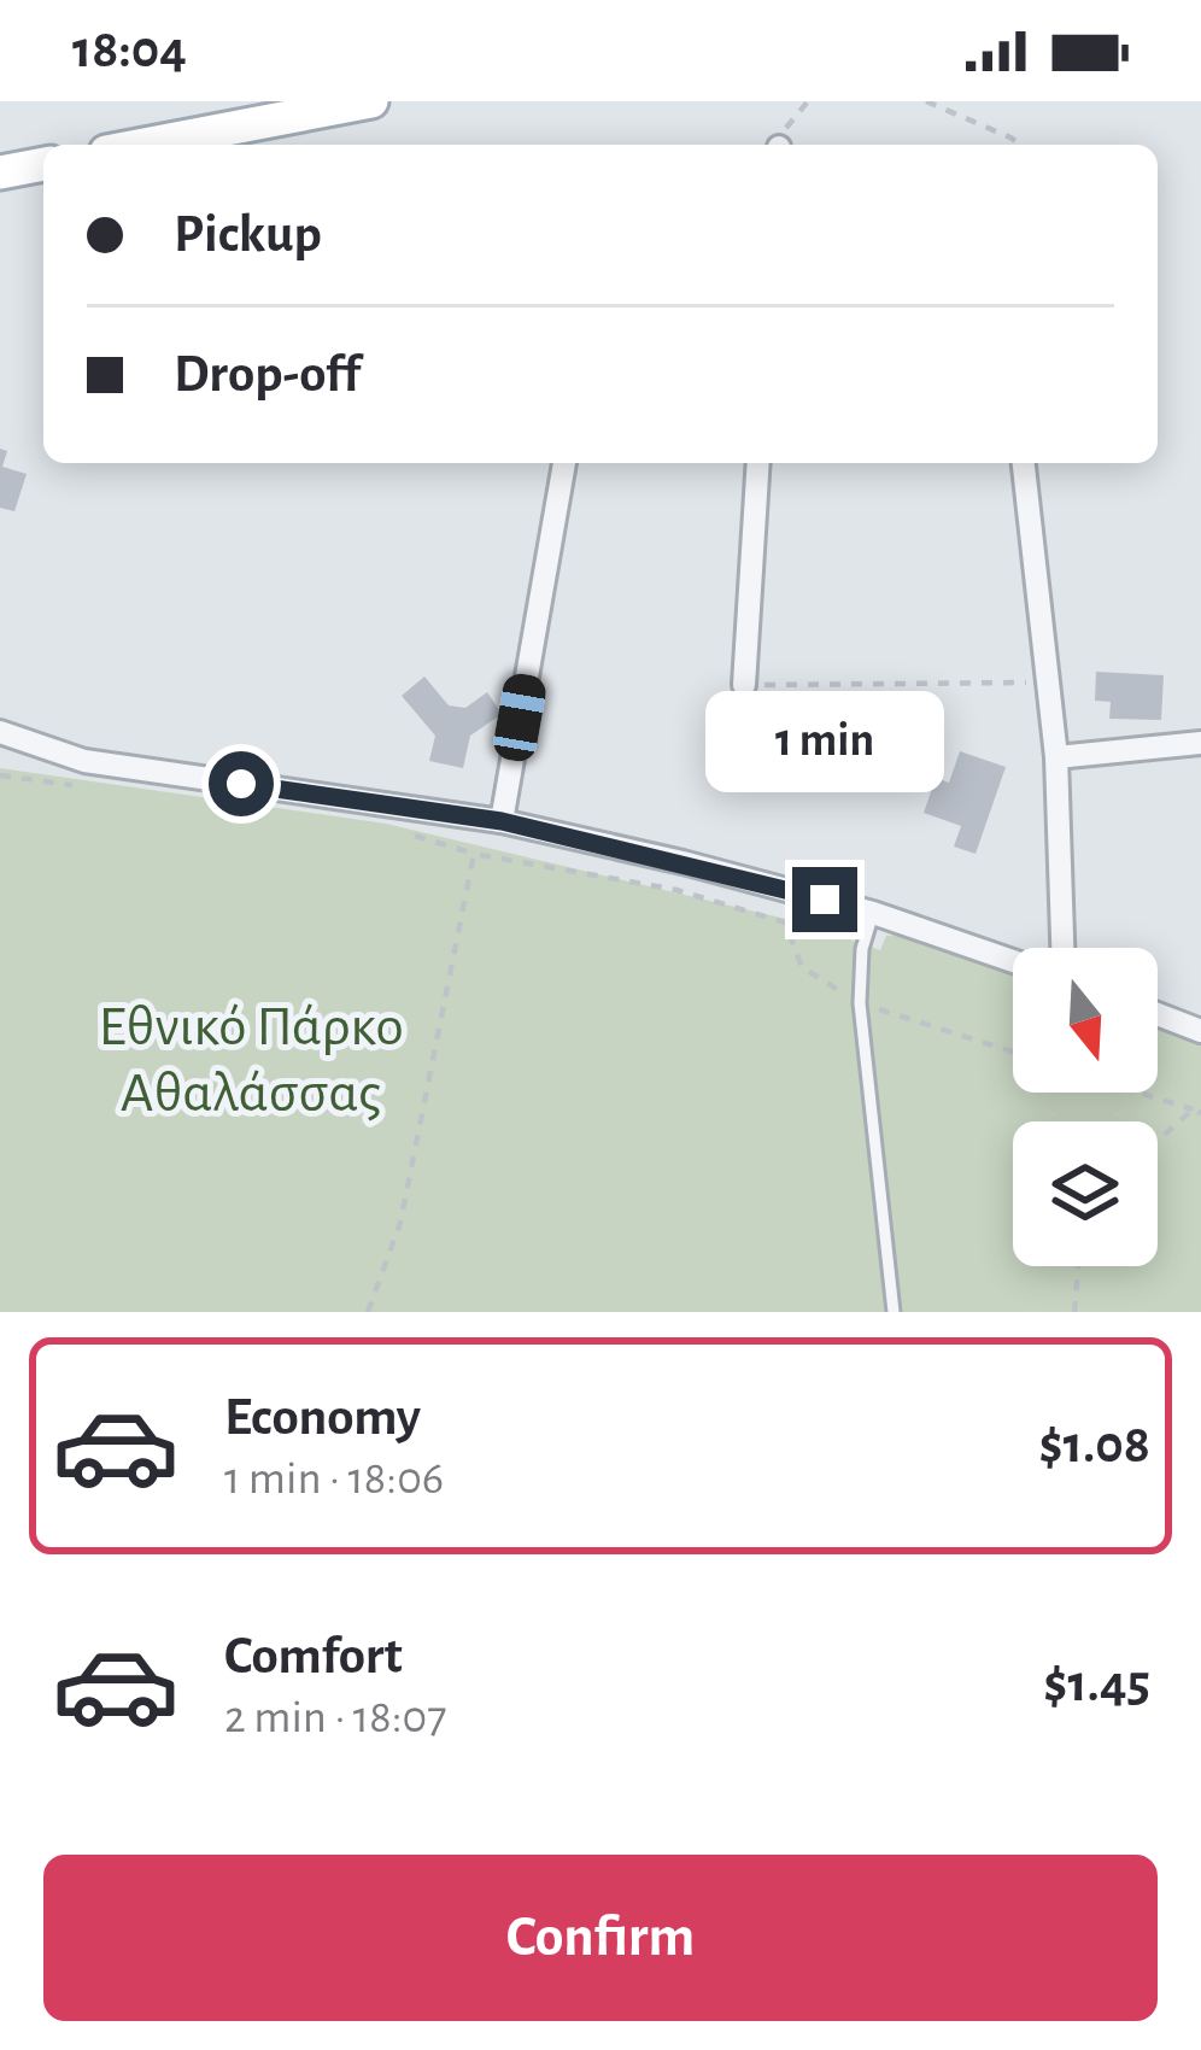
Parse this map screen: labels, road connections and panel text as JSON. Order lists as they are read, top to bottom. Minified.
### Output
{"parks":["Εθνικό Πάρκο Αθαλάσσας"],"north":"bottom","page":{"status":"18:04","banner":["Pickup","Drop-off"],"bubble":"1 min","list":[{"name":"Economy","note":"1 min · 18:06","value":"$1.08"},{"name":"Comfort","note":"2 min · 18:07","value":"$1.45"}],"buttons":"Confirm"}}
